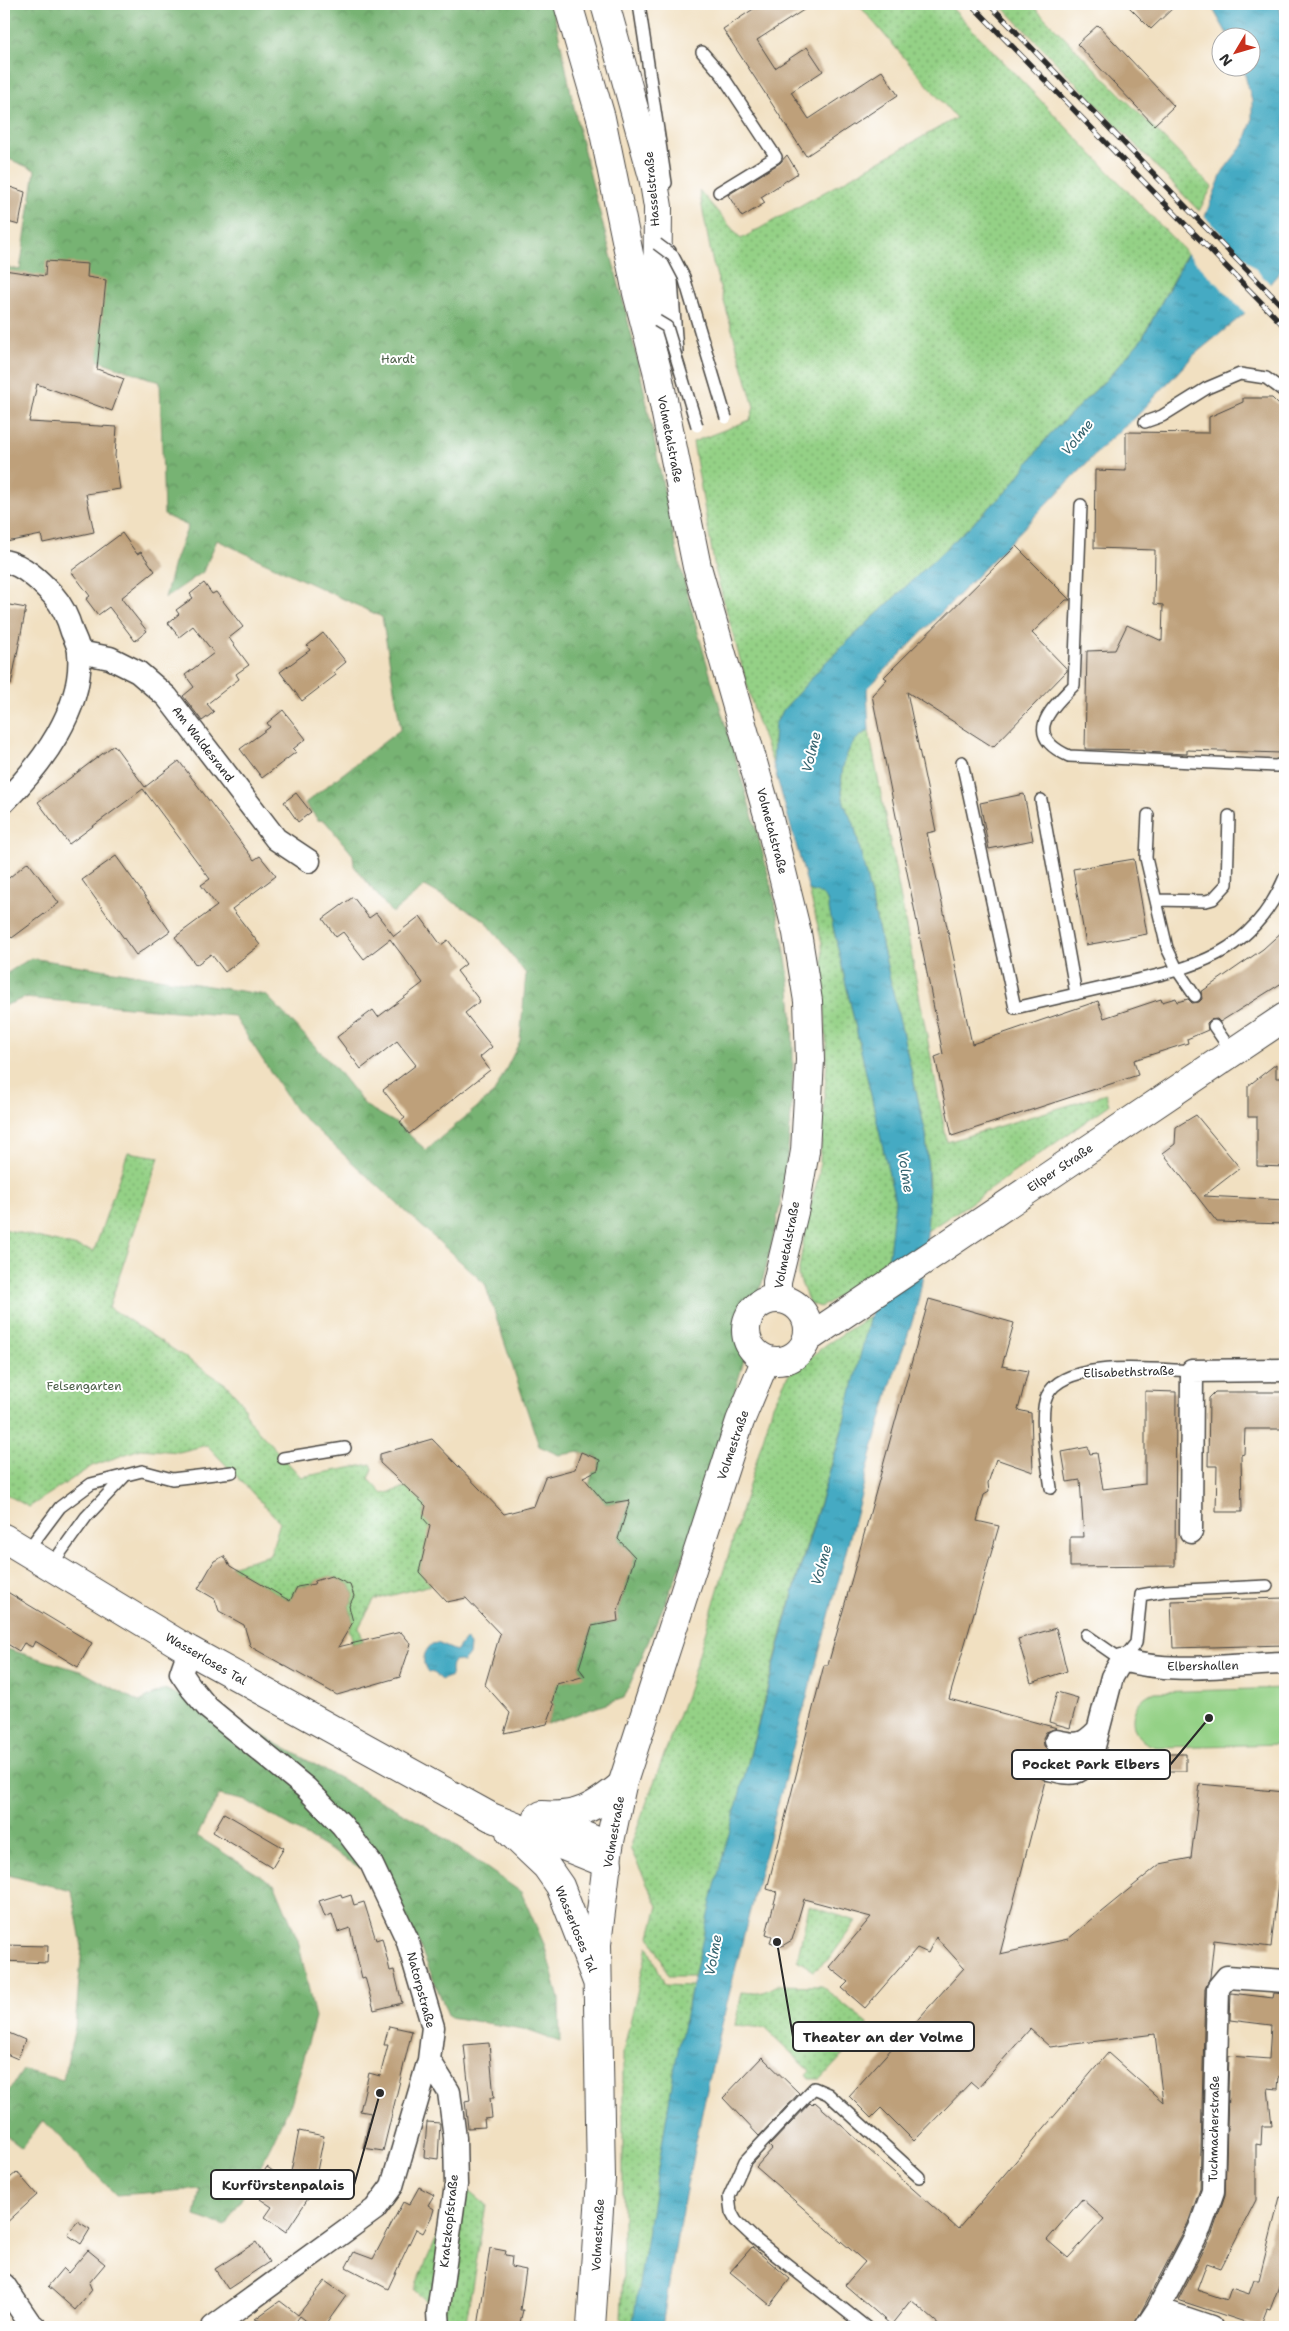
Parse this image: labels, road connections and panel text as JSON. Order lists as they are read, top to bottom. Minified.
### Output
{"streets":{"main road":["Volmetalstraße","Eilper Straße","Volmestraße","Wasserloses Tal"],"street":["Am Waldesrand","Elisabethstraße","Elbershallen","Natorpstraße","Tuchmacherstraße","Kratzkopfstraße"],"lane":["Hasselstraße"]},"crossings":[["Hasselstraße","Volmetalstraße"],["Volmetalstraße","Eilper Straße"],["Volmetalstraße","Volmestraße"],["Eilper Straße","Volmestraße"],["Volmestraße","Wasserloses Tal"],["Wasserloses Tal","Natorpstraße"],["Natorpstraße","Kratzkopfstraße"]],"water":["Volme"],"parks":["Hardt","Felsengarten"],"places":["Pocket Park Elbers","Theater an der Volme","Kurfürstenpalais"],"north":"bottom left"}
